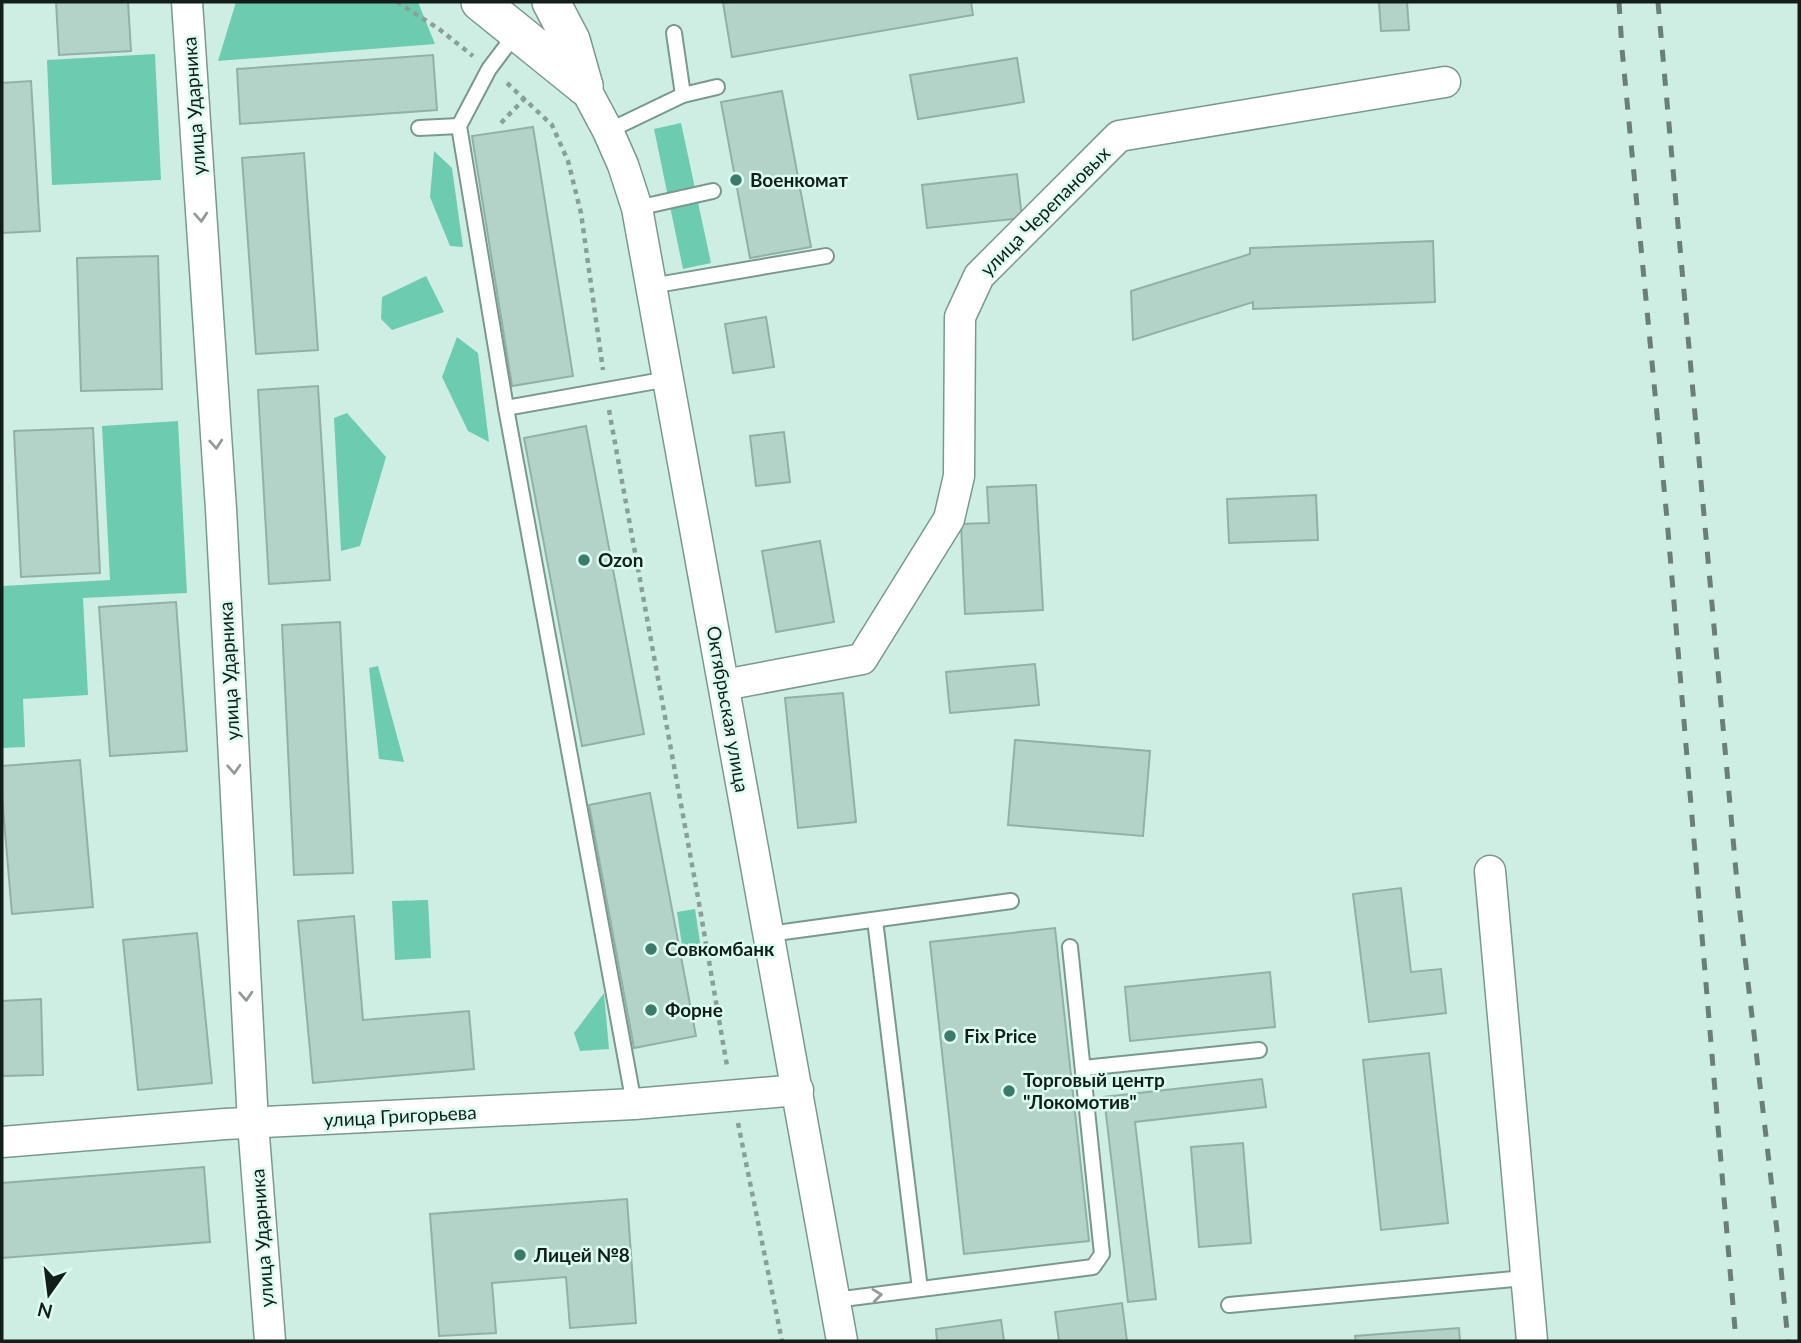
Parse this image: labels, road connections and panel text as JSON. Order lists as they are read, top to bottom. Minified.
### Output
{"streets":{"street":["улица Ударника","улица Черепановых","Октябрьская улица","улица Григорьева"]},"crossings":[["улица Ударника","улица Григорьева"],["улица Черепановых","Октябрьская улица"],["Октябрьская улица","улица Григорьева"]],"one_way":["улица Ударника"],"places":["Военкомат","Ozon","Совкомбанк","Форне","Fix Price","Торговый центр \"Локомотив\"","Лицей №8"],"north":"bottom"}
